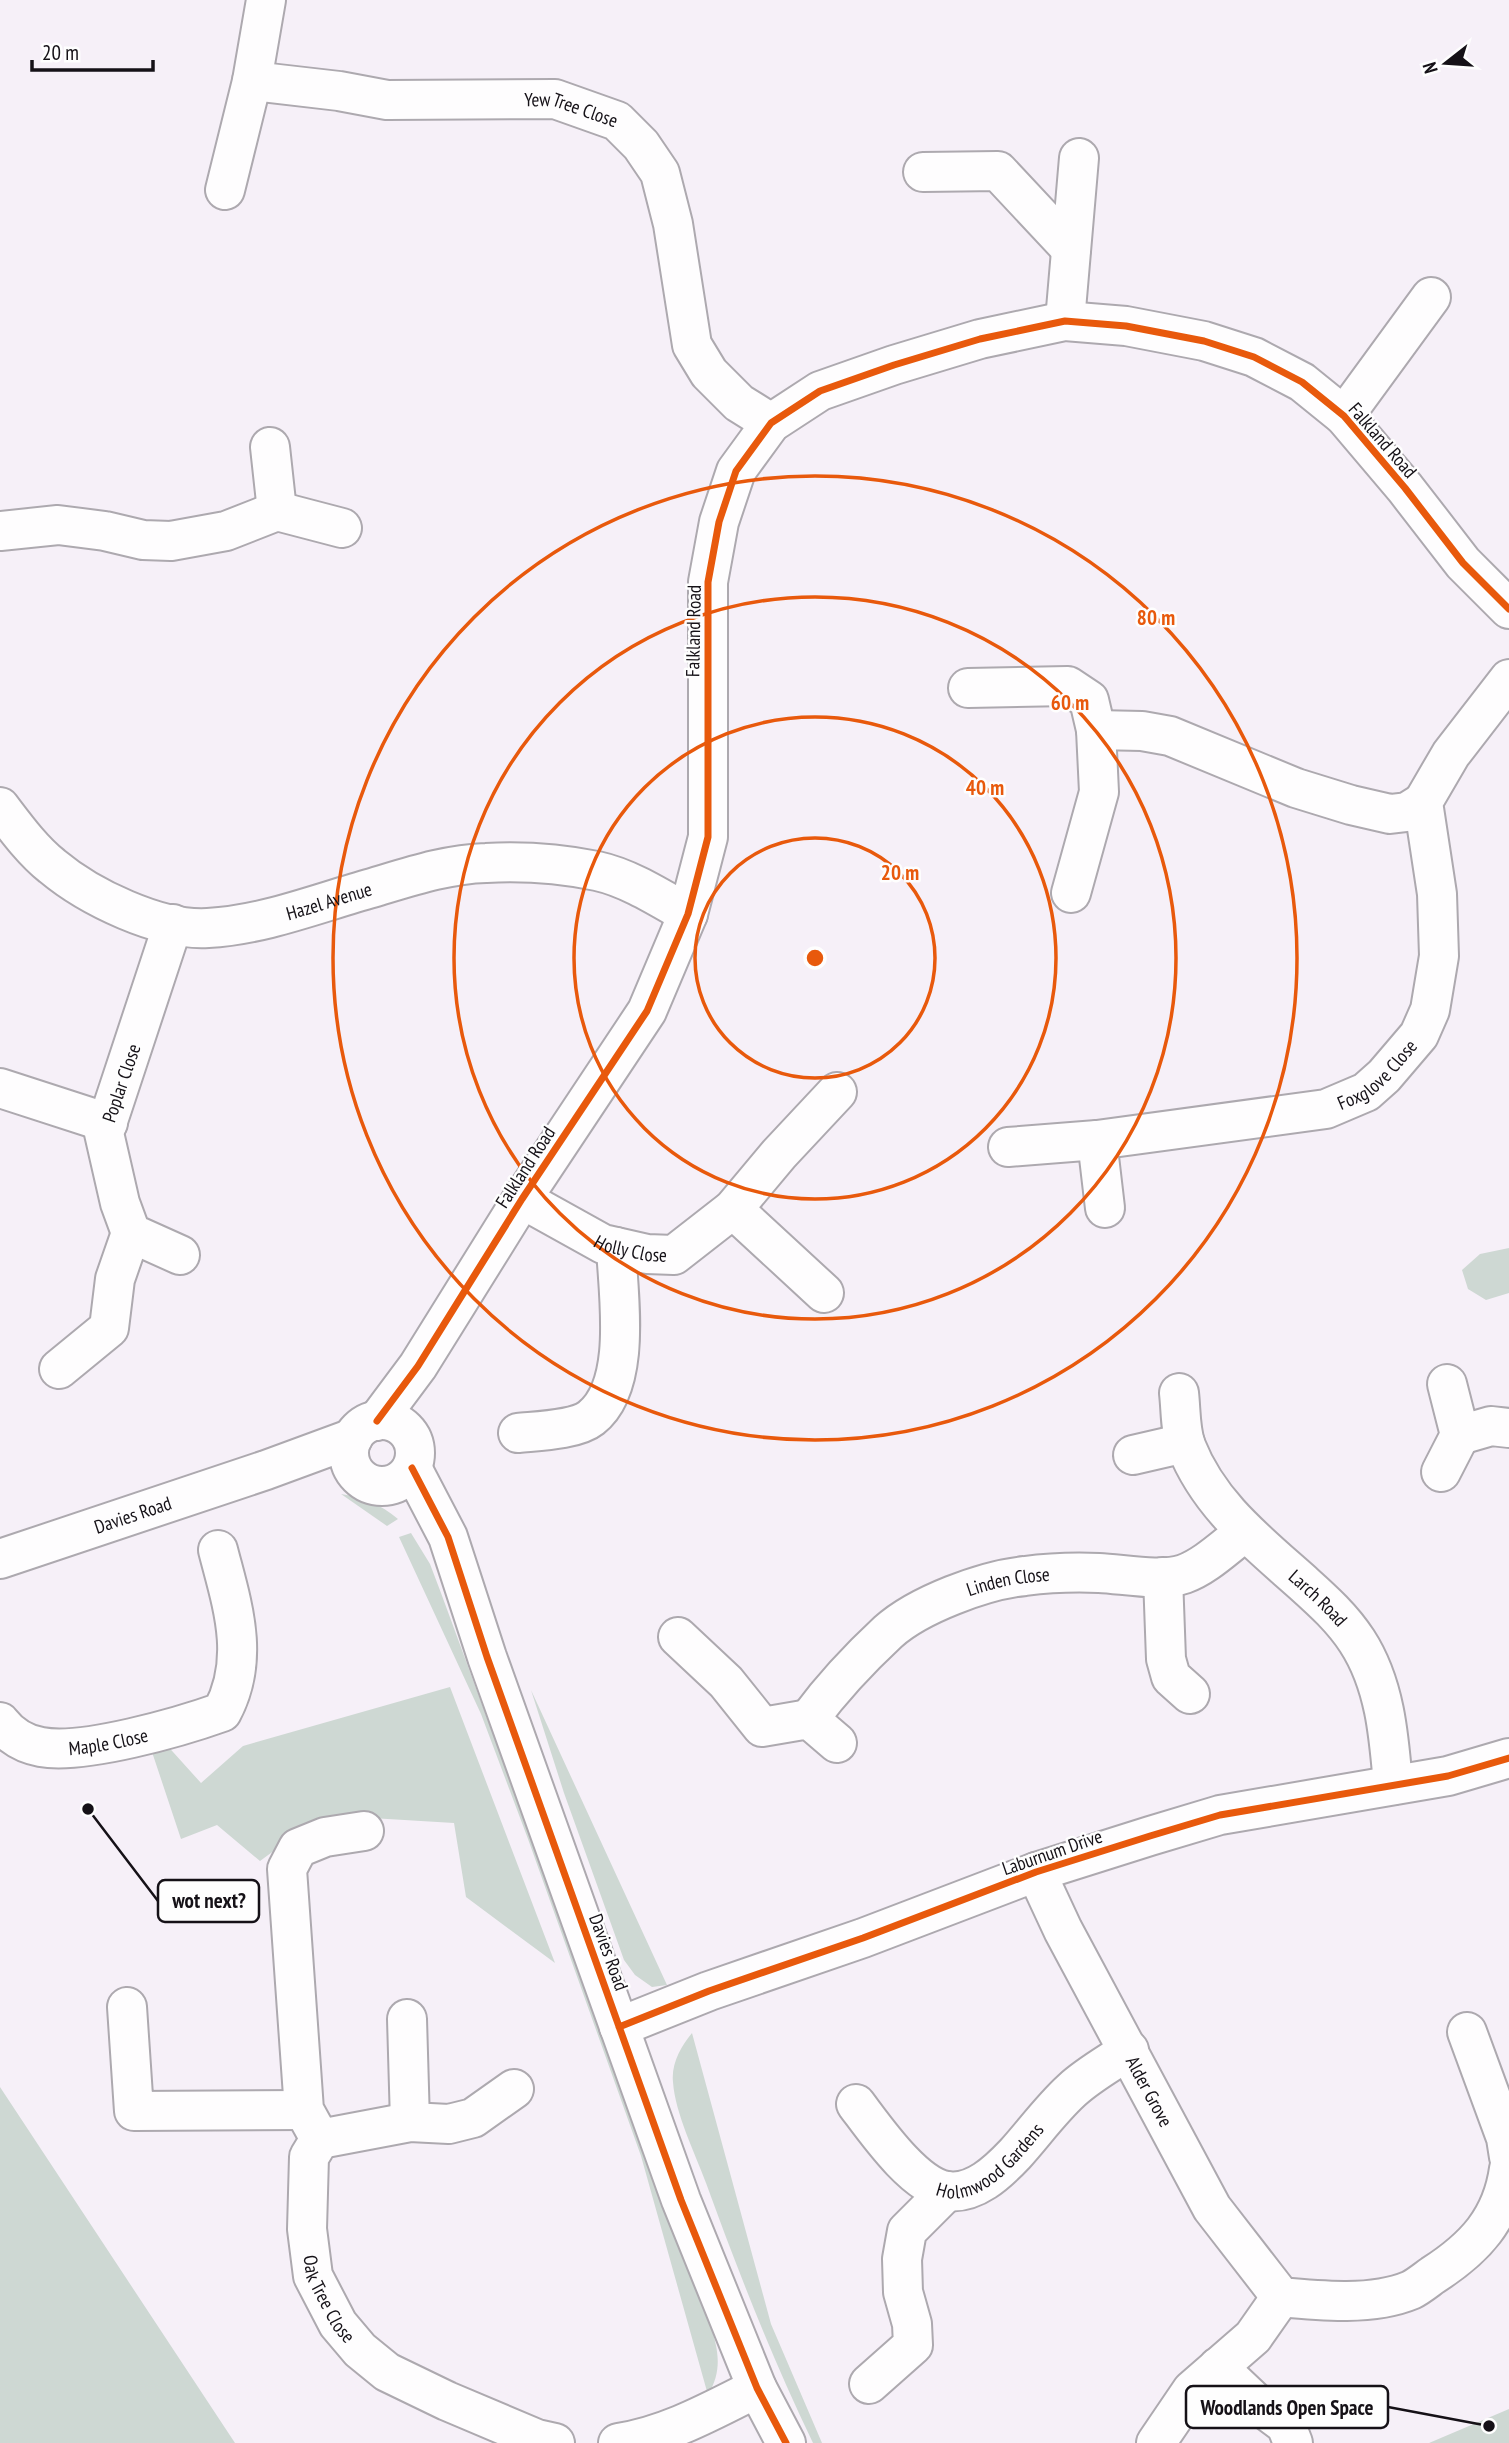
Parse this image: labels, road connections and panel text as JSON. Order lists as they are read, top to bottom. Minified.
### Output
{"streets":{"street":["Yew Tree Close","Falkland Road","Hazel Avenue","Foxglove Close","Poplar Close","Holly Close","Davies Road","Linden Close","Larch Road","Maple Close","Laburnum Drive","Alder Grove","Holmwood Gardens","Oak Tree Close"]},"crossings":[["Yew Tree Close","Falkland Road"],["Falkland Road","Hazel Avenue"],["Falkland Road","Holly Close"],["Falkland Road","Davies Road"],["Hazel Avenue","Poplar Close"],["Davies Road","Laburnum Drive"],["Linden Close","Larch Road"],["Larch Road","Laburnum Drive"],["Laburnum Drive","Alder Grove"],["Alder Grove","Holmwood Gardens"]],"places":["wot next?","Woodlands Open Space"],"scale_bar":"20 m","north":"left","rings":["80 m","60 m","40 m","20 m"]}
